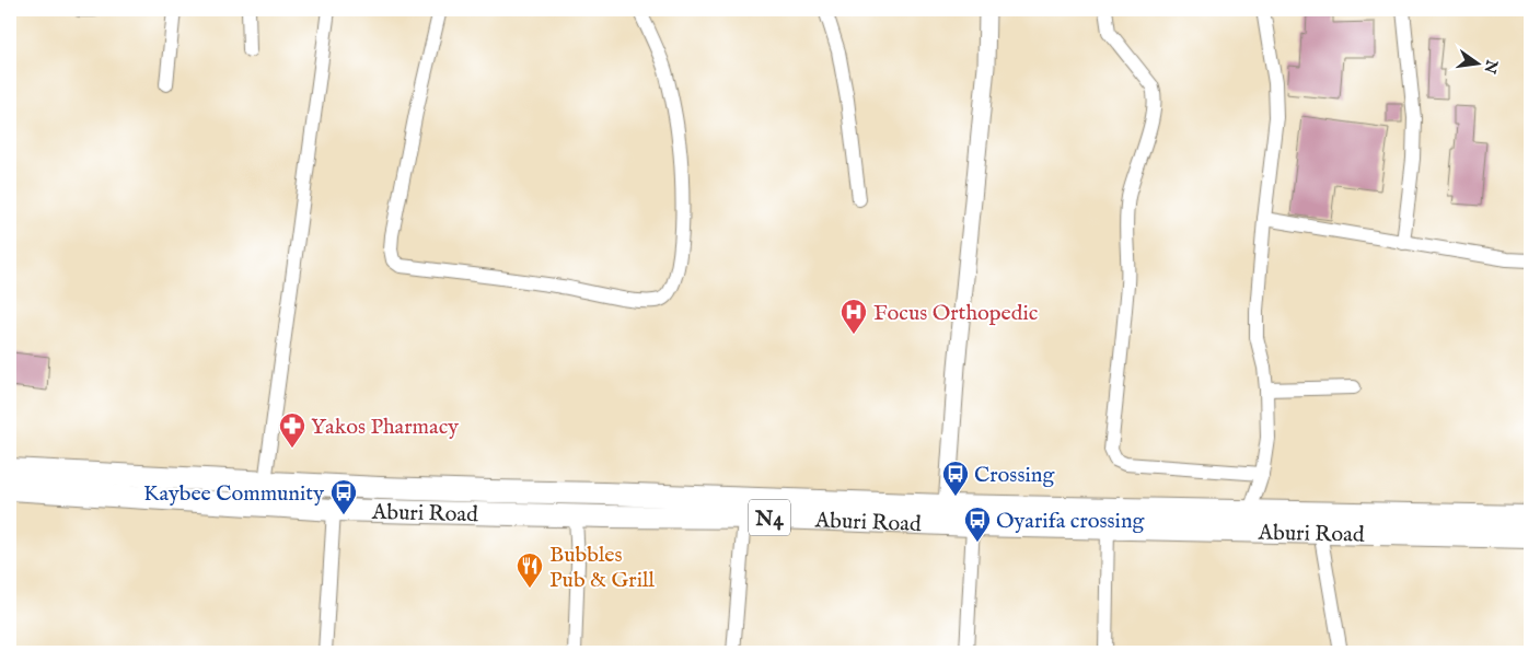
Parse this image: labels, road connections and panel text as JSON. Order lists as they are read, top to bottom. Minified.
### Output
{"streets":{"highway":["Aburi Road","N4"]},"places":{"hospital":["Focus Orthopedic"],"pharmacy":["Yakos Pharmacy"],"bus stop":["Crossing","Kaybee Community","Oyarifa crossing"],"restaurant":["Bubbles Pub & Grill"]},"north":"right"}
